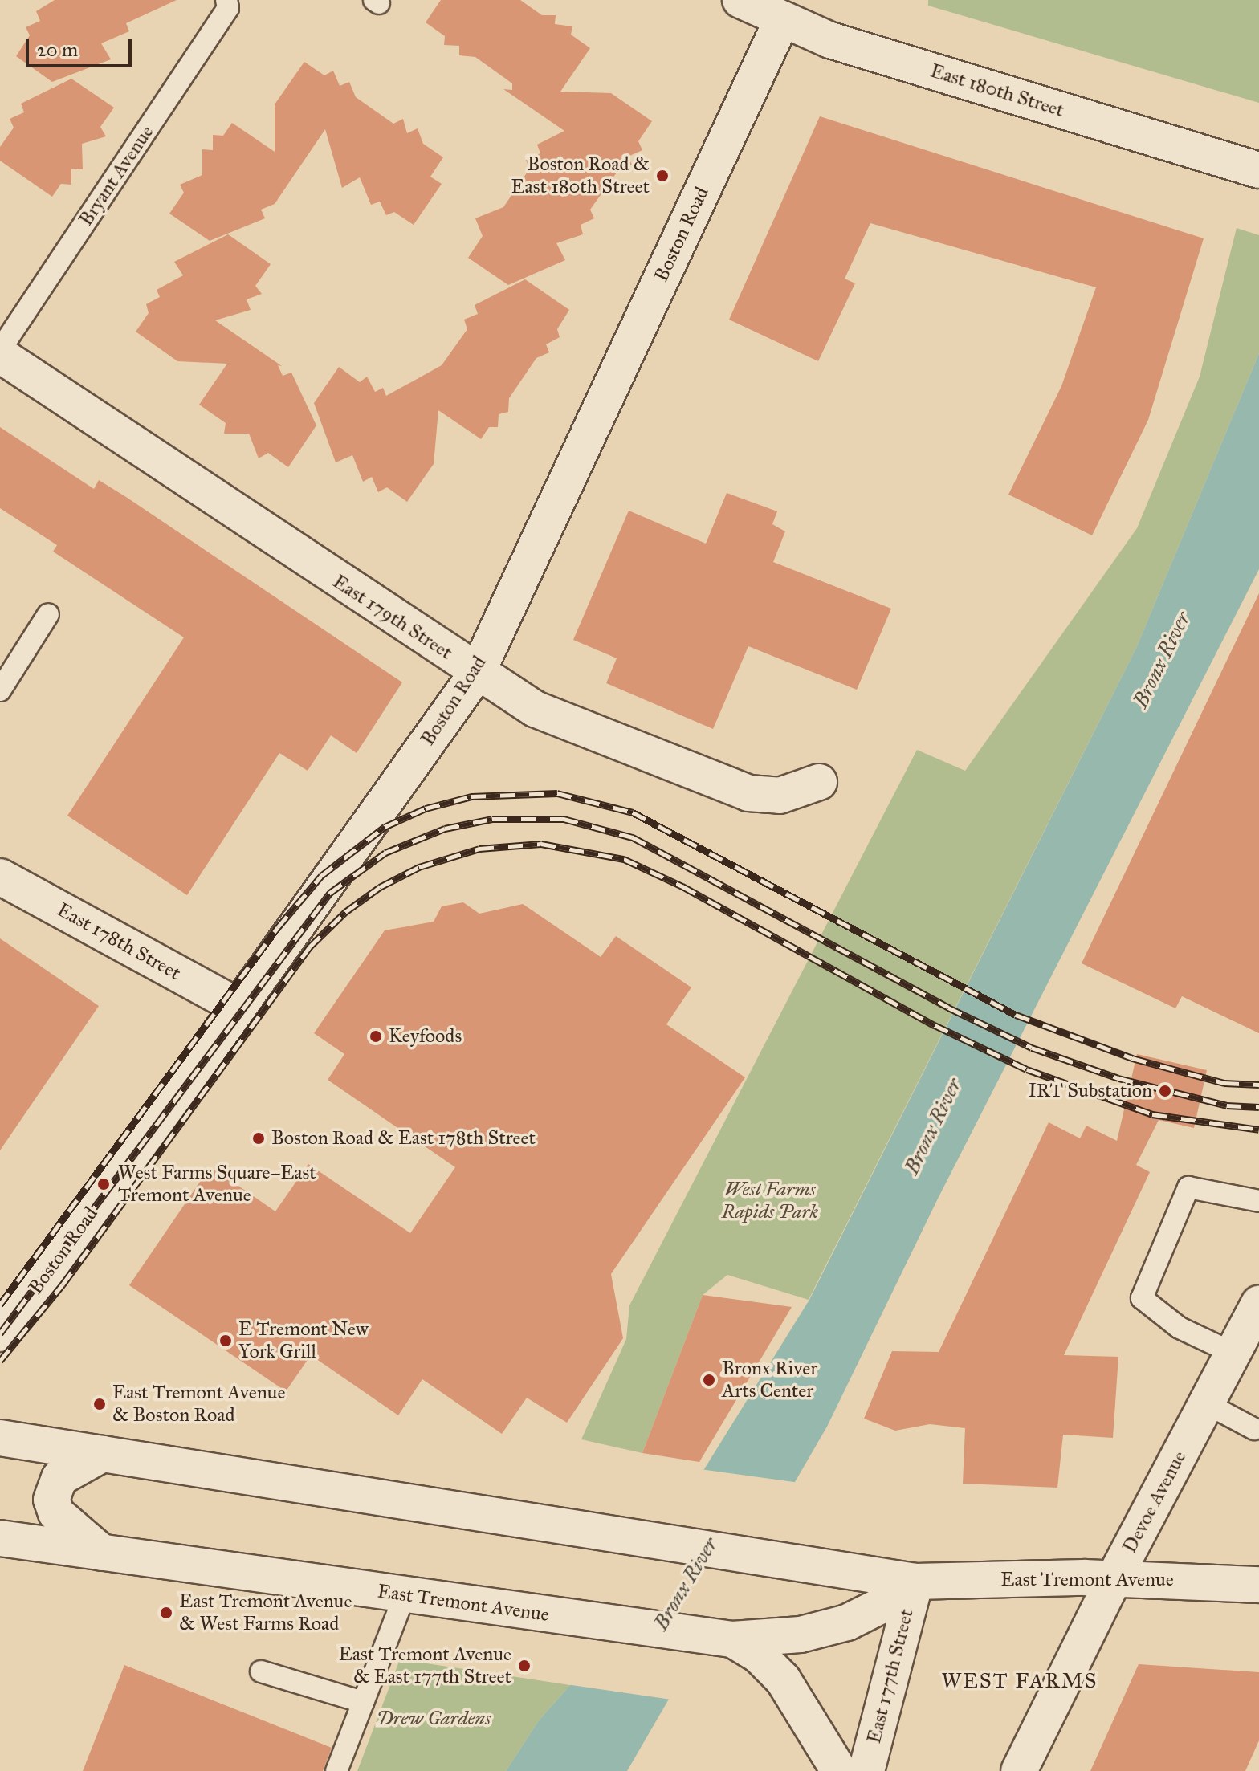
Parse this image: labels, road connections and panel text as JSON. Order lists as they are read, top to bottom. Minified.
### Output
{"streets":{"main road":["East 180th Street","Boston Road","East 179th Street","East 178th Street","Devoe Avenue","East Tremont Avenue","East 177th Street"],"lane":["Bryant Avenue"]},"crossings":[["East 180th Street","Boston Road"],["Bryant Avenue","East 179th Street"],["Boston Road","East 179th Street"],["Boston Road","East 178th Street"],["Devoe Avenue","East Tremont Avenue"],["East Tremont Avenue","East 177th Street"]],"districts":["WEST FARMS"],"water":["Bronx River"],"parks":["West Farms Rapids Park","Drew Gardens"],"places":["Boston Road & East 180th Street","Keyfoods","IRT Substation","Boston Road & East 178th Street","West Farms Square–East Tremont Avenue","E Tremont New York Grill","Bronx River Arts Center","East Tremont Avenue & Boston Road","East Tremont Avenue & West Farms Road","East Tremont Avenue & East 177th Street"],"scale_bar":"20 m"}
